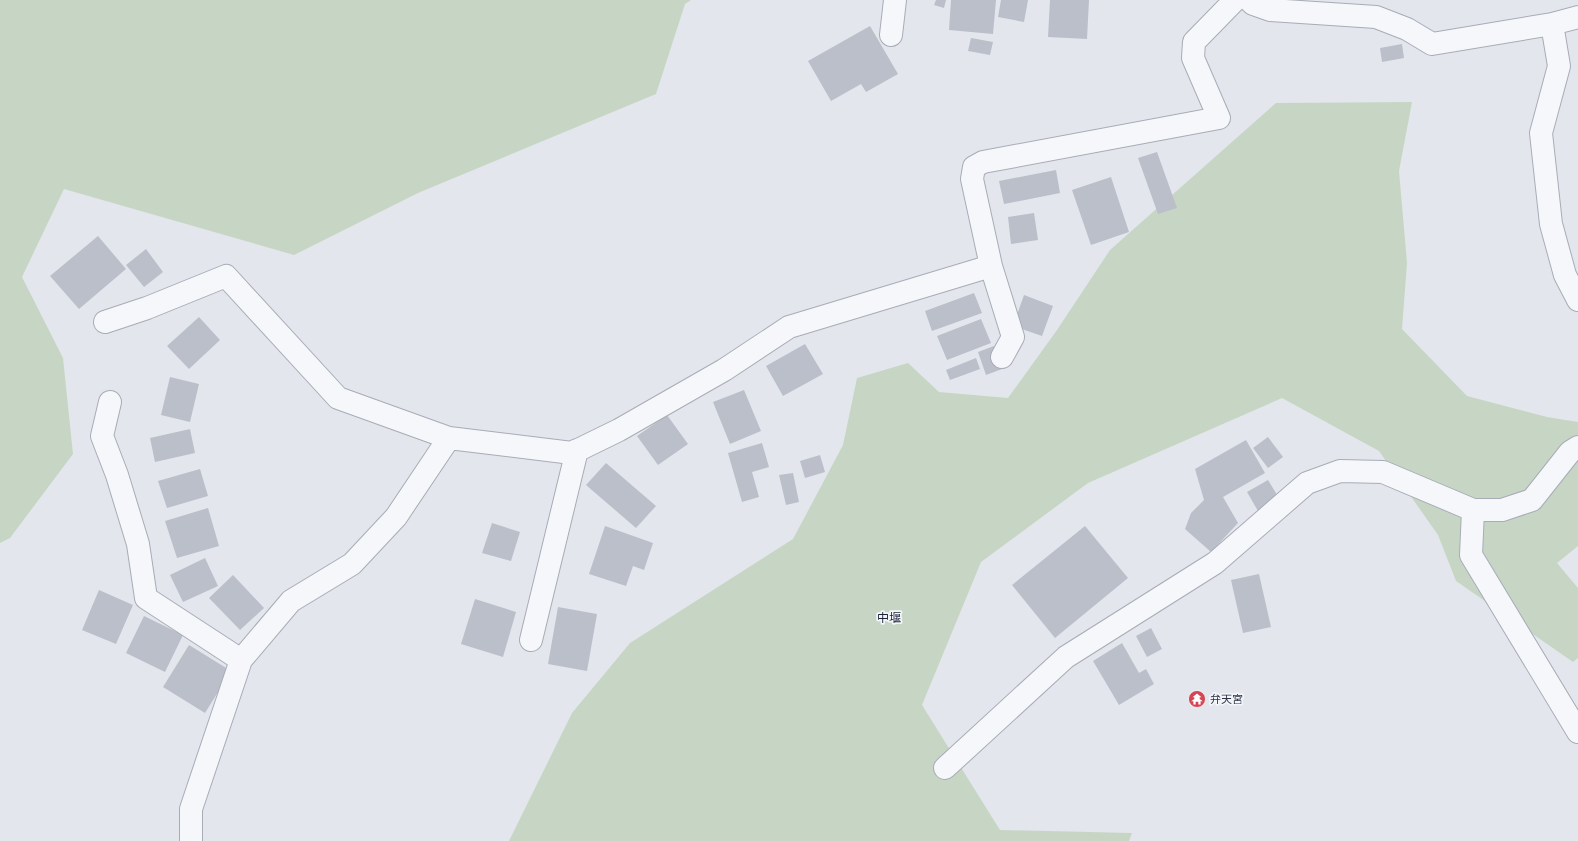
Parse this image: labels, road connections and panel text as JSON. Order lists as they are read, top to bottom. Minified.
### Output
{"districts":["中堰"],"places":{"temple":["弁天宮"]}}
